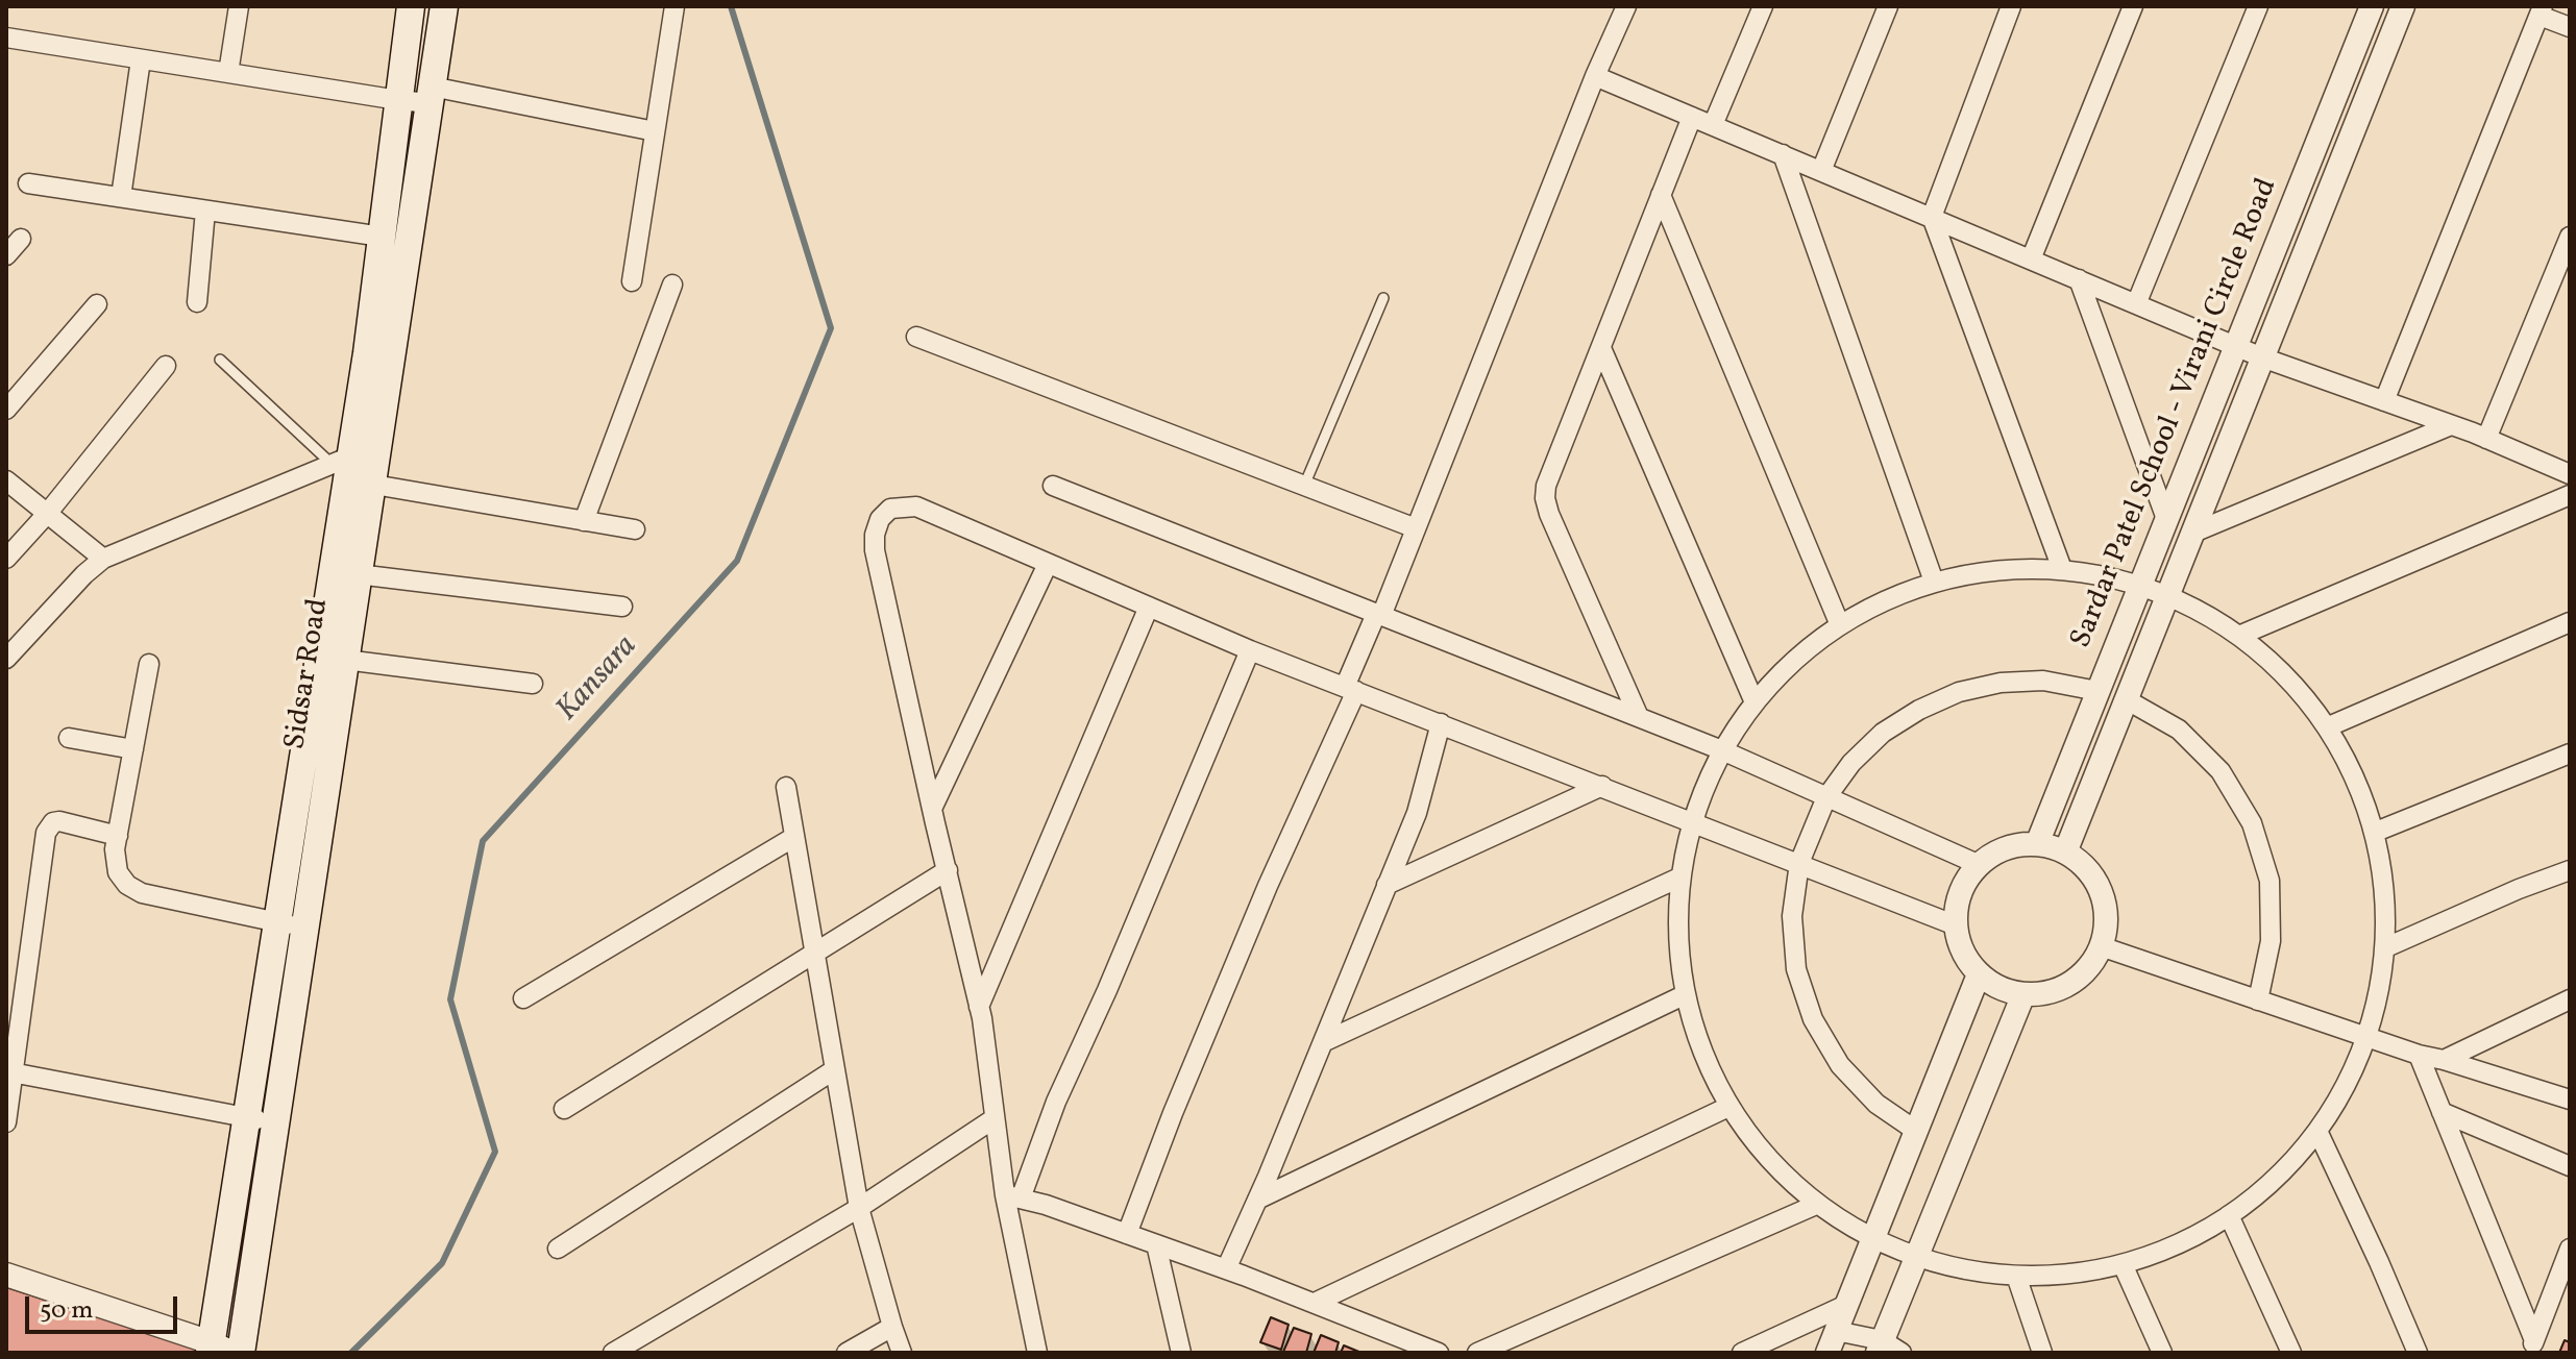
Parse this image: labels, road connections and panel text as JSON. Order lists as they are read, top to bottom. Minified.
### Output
{"streets":{"main road":["Sidsar Road"],"street":["Sardar Patel School - Virani Circle Road"]},"water":["Kansara"],"scale_bar":"50 m"}
